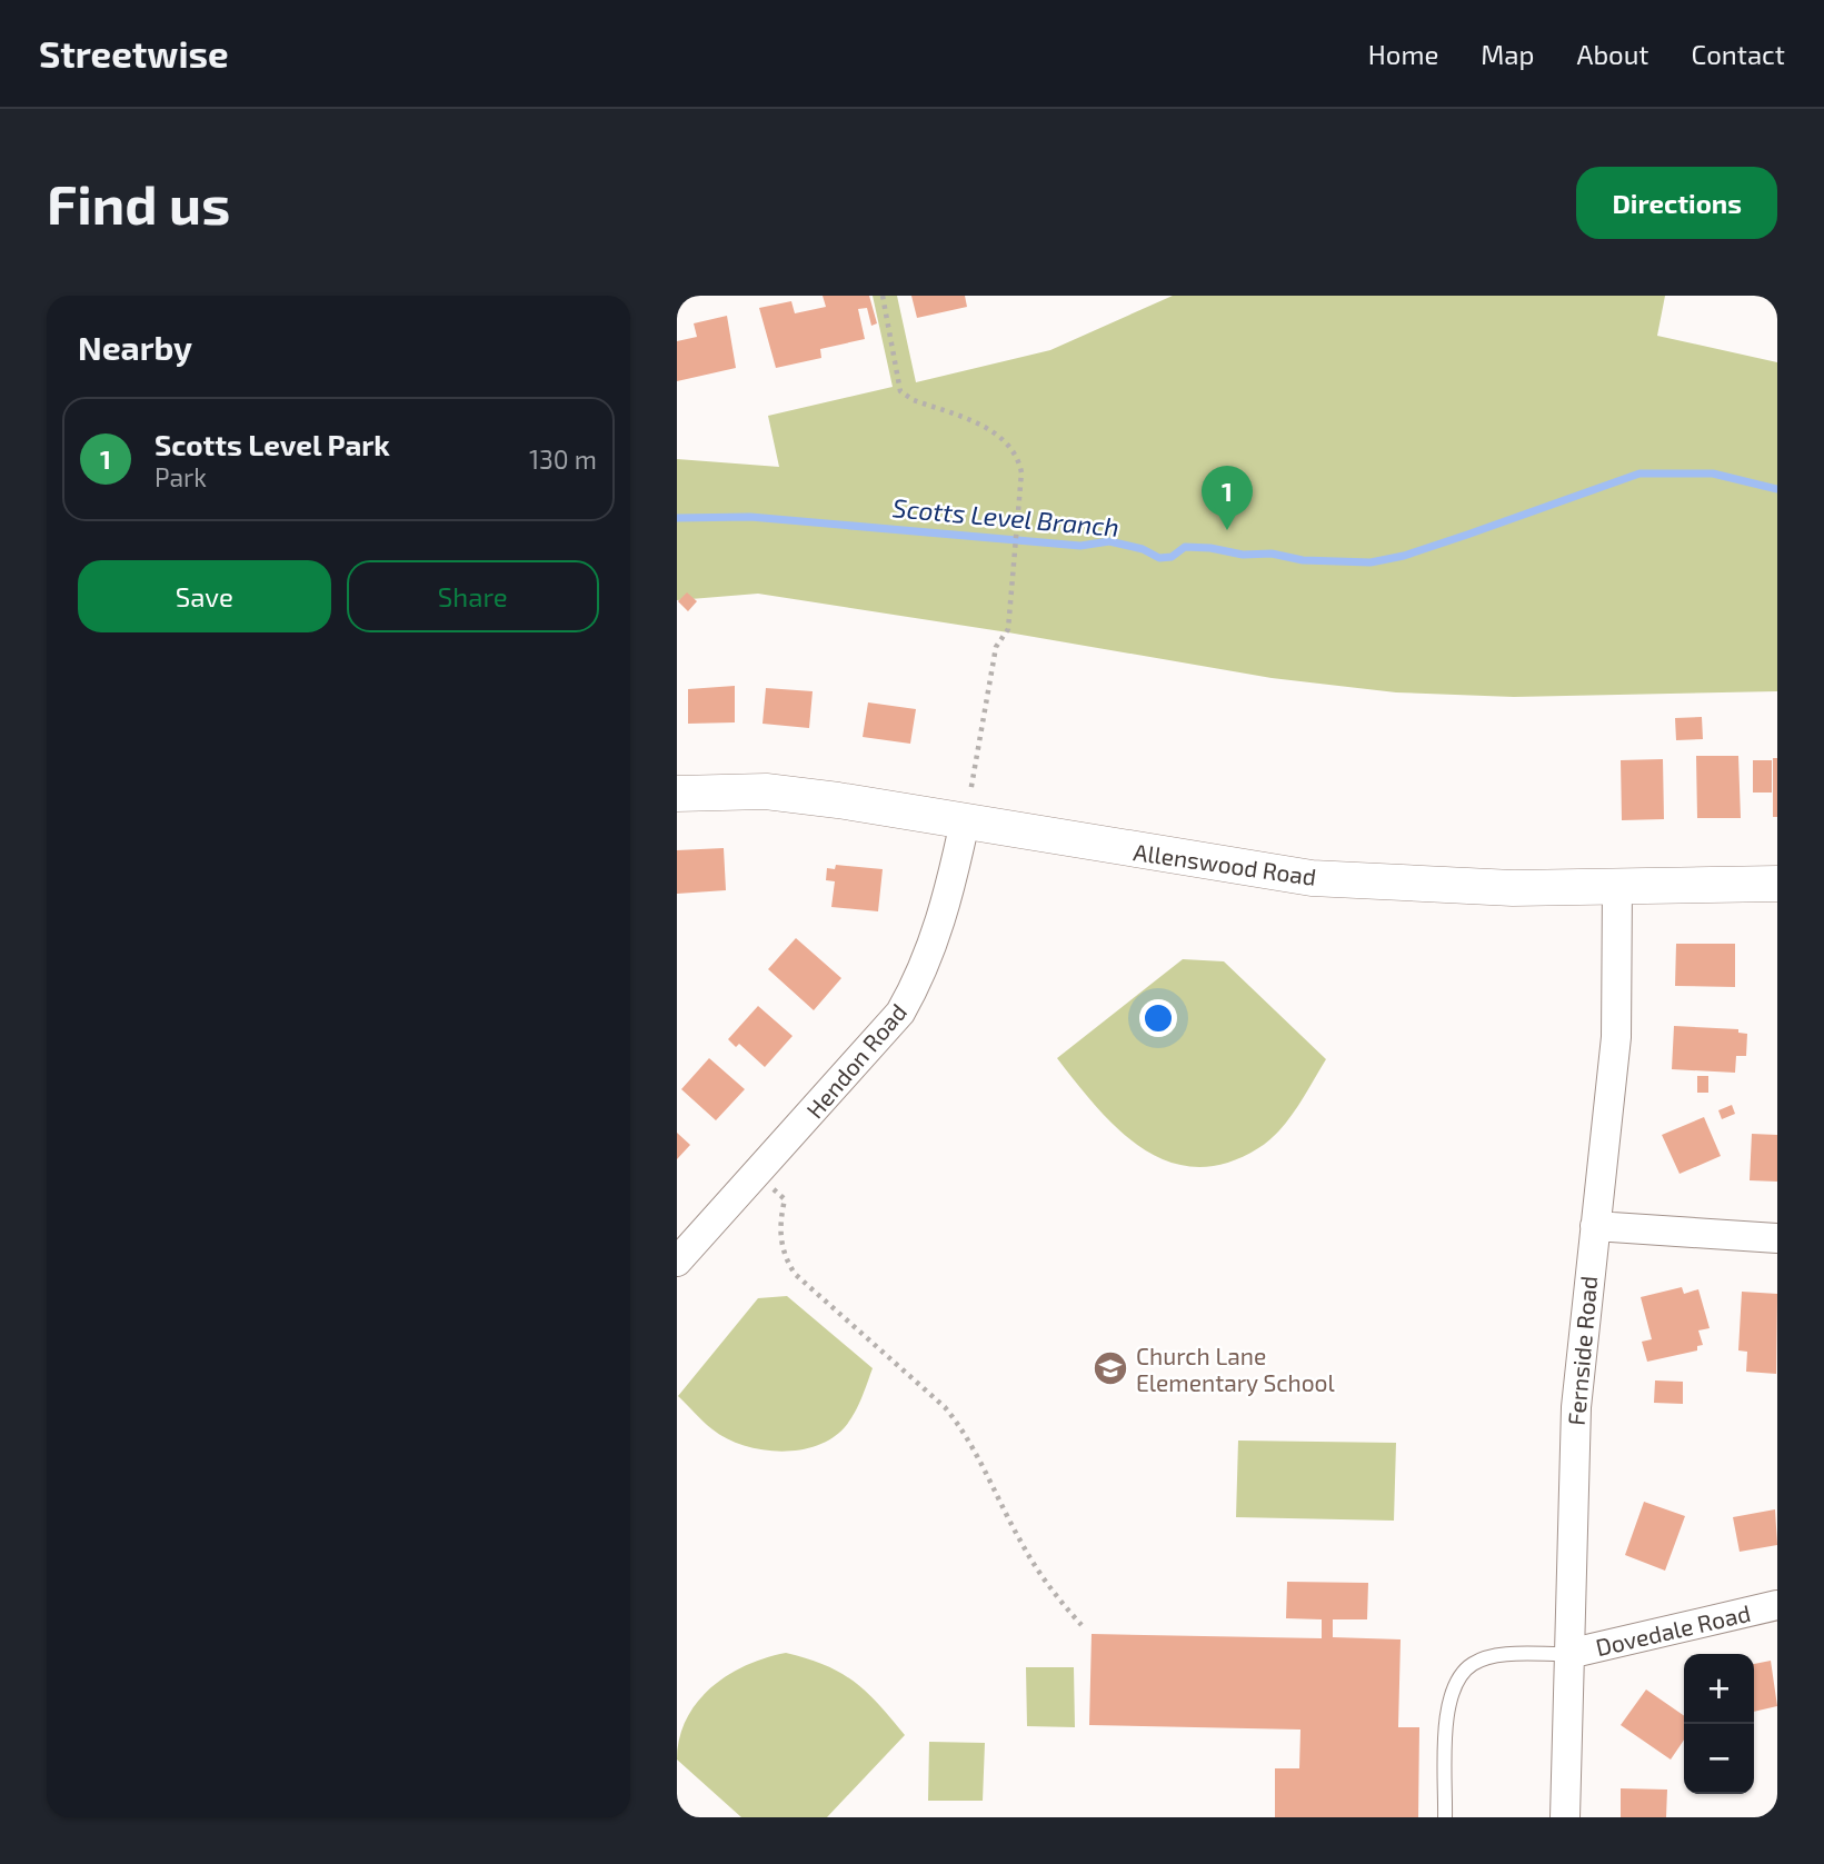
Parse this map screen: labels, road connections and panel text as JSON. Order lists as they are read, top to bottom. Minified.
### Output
{"streets":{"street":["Allenswood Road","Hendon Road","Fernside Road","Dovedale Road"]},"crossings":[["Allenswood Road","Hendon Road"],["Allenswood Road","Fernside Road"],["Fernside Road","Dovedale Road"]],"water":["Scotts Level Branch"],"places":{"school or university":["Church Lane Elementary School"]},"page":{"header":"Streetwise","nav":["Home","Map","About","Contact"],"buttons":["Directions",["Save","Share"]],"title":"Find us","heading":"Nearby","list":[{"mark":"1","name":"Scotts Level Park","note":"Park","value":"130 m"}],"pins":"1","map_buttons":["+","−"]}}
